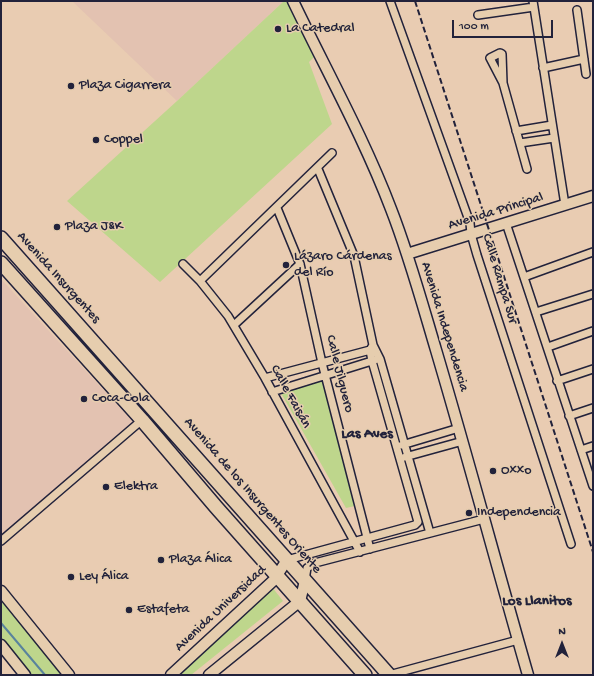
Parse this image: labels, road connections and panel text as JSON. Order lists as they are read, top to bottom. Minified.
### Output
{"streets":{"highway":["Avenida Insurgentes","Avenida de los Insurgentes Oriente"],"main road":["Avenida Principal","Avenida Independencia","Avenida Universidad"],"street":["Calle Rampa Sur","Calle Jilguero","Calle Faisán"]},"crossings":[["Avenida Principal","Calle Rampa Sur"],["Avenida Principal","Avenida Independencia"],["Avenida Insurgentes","Avenida de los Insurgentes Oriente"],["Avenida de los Insurgentes Oriente","Avenida Universidad"]],"districts":["Las Aves","Los Llanitos"],"places":["La Catedral","Plaza Cigarrera","Coppel","Plaza J&K","Lázaro Cárdenas del Río","Coca-Cola","Oxxo","Elektra","Independencia","Plaza Álica","Ley Álica","Estafeta"],"scale_bar":"100 m","north":"top"}
